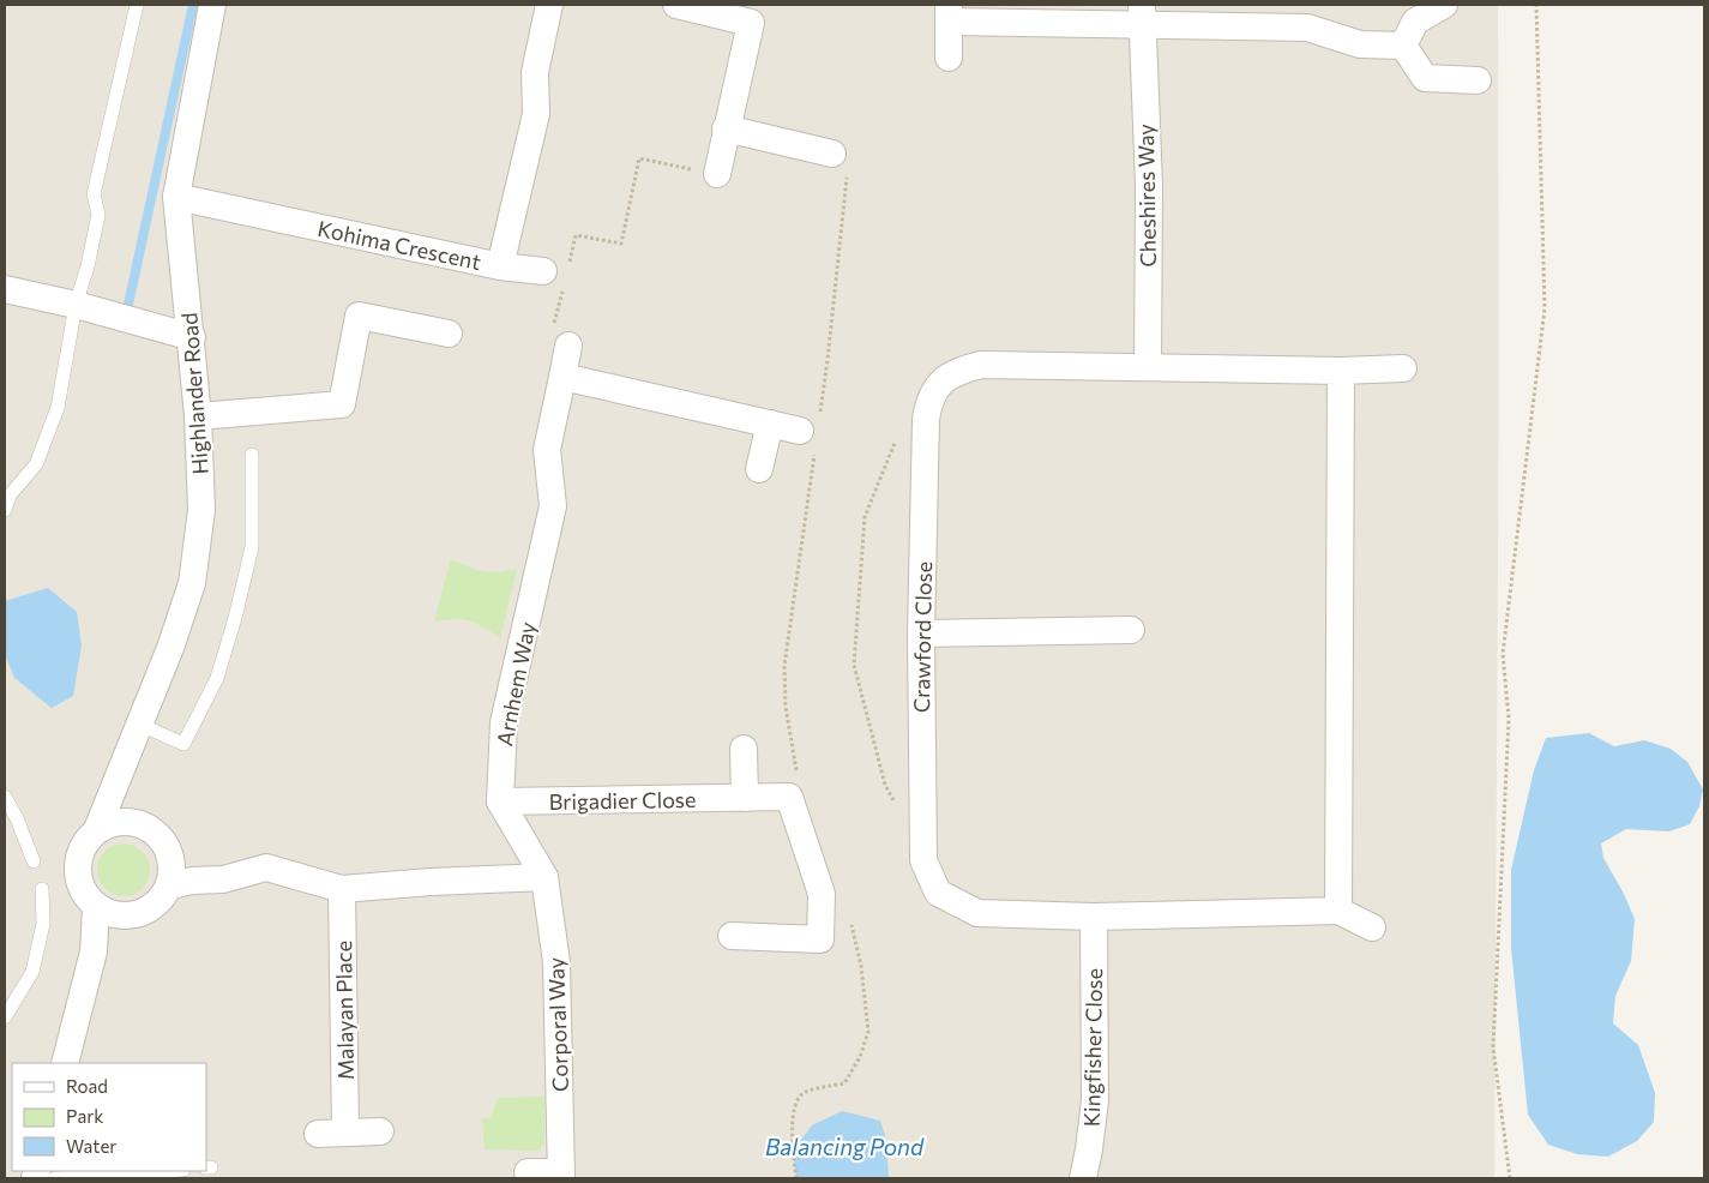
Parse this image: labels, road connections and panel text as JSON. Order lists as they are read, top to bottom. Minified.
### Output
{"streets":{"street":["Cheshires Way","Kohima Crescent","Highlander Road","Crawford Close","Arnhem Way","Brigadier Close","Malayan Place","Corporal Way","Kingfisher Close"]},"crossings":[["Cheshires Way","Crawford Close"],["Kohima Crescent","Highlander Road"],["Crawford Close","Kingfisher Close"],["Arnhem Way","Brigadier Close"]],"water":["Balancing Pond"],"legend":["Road","Park","Water"]}
